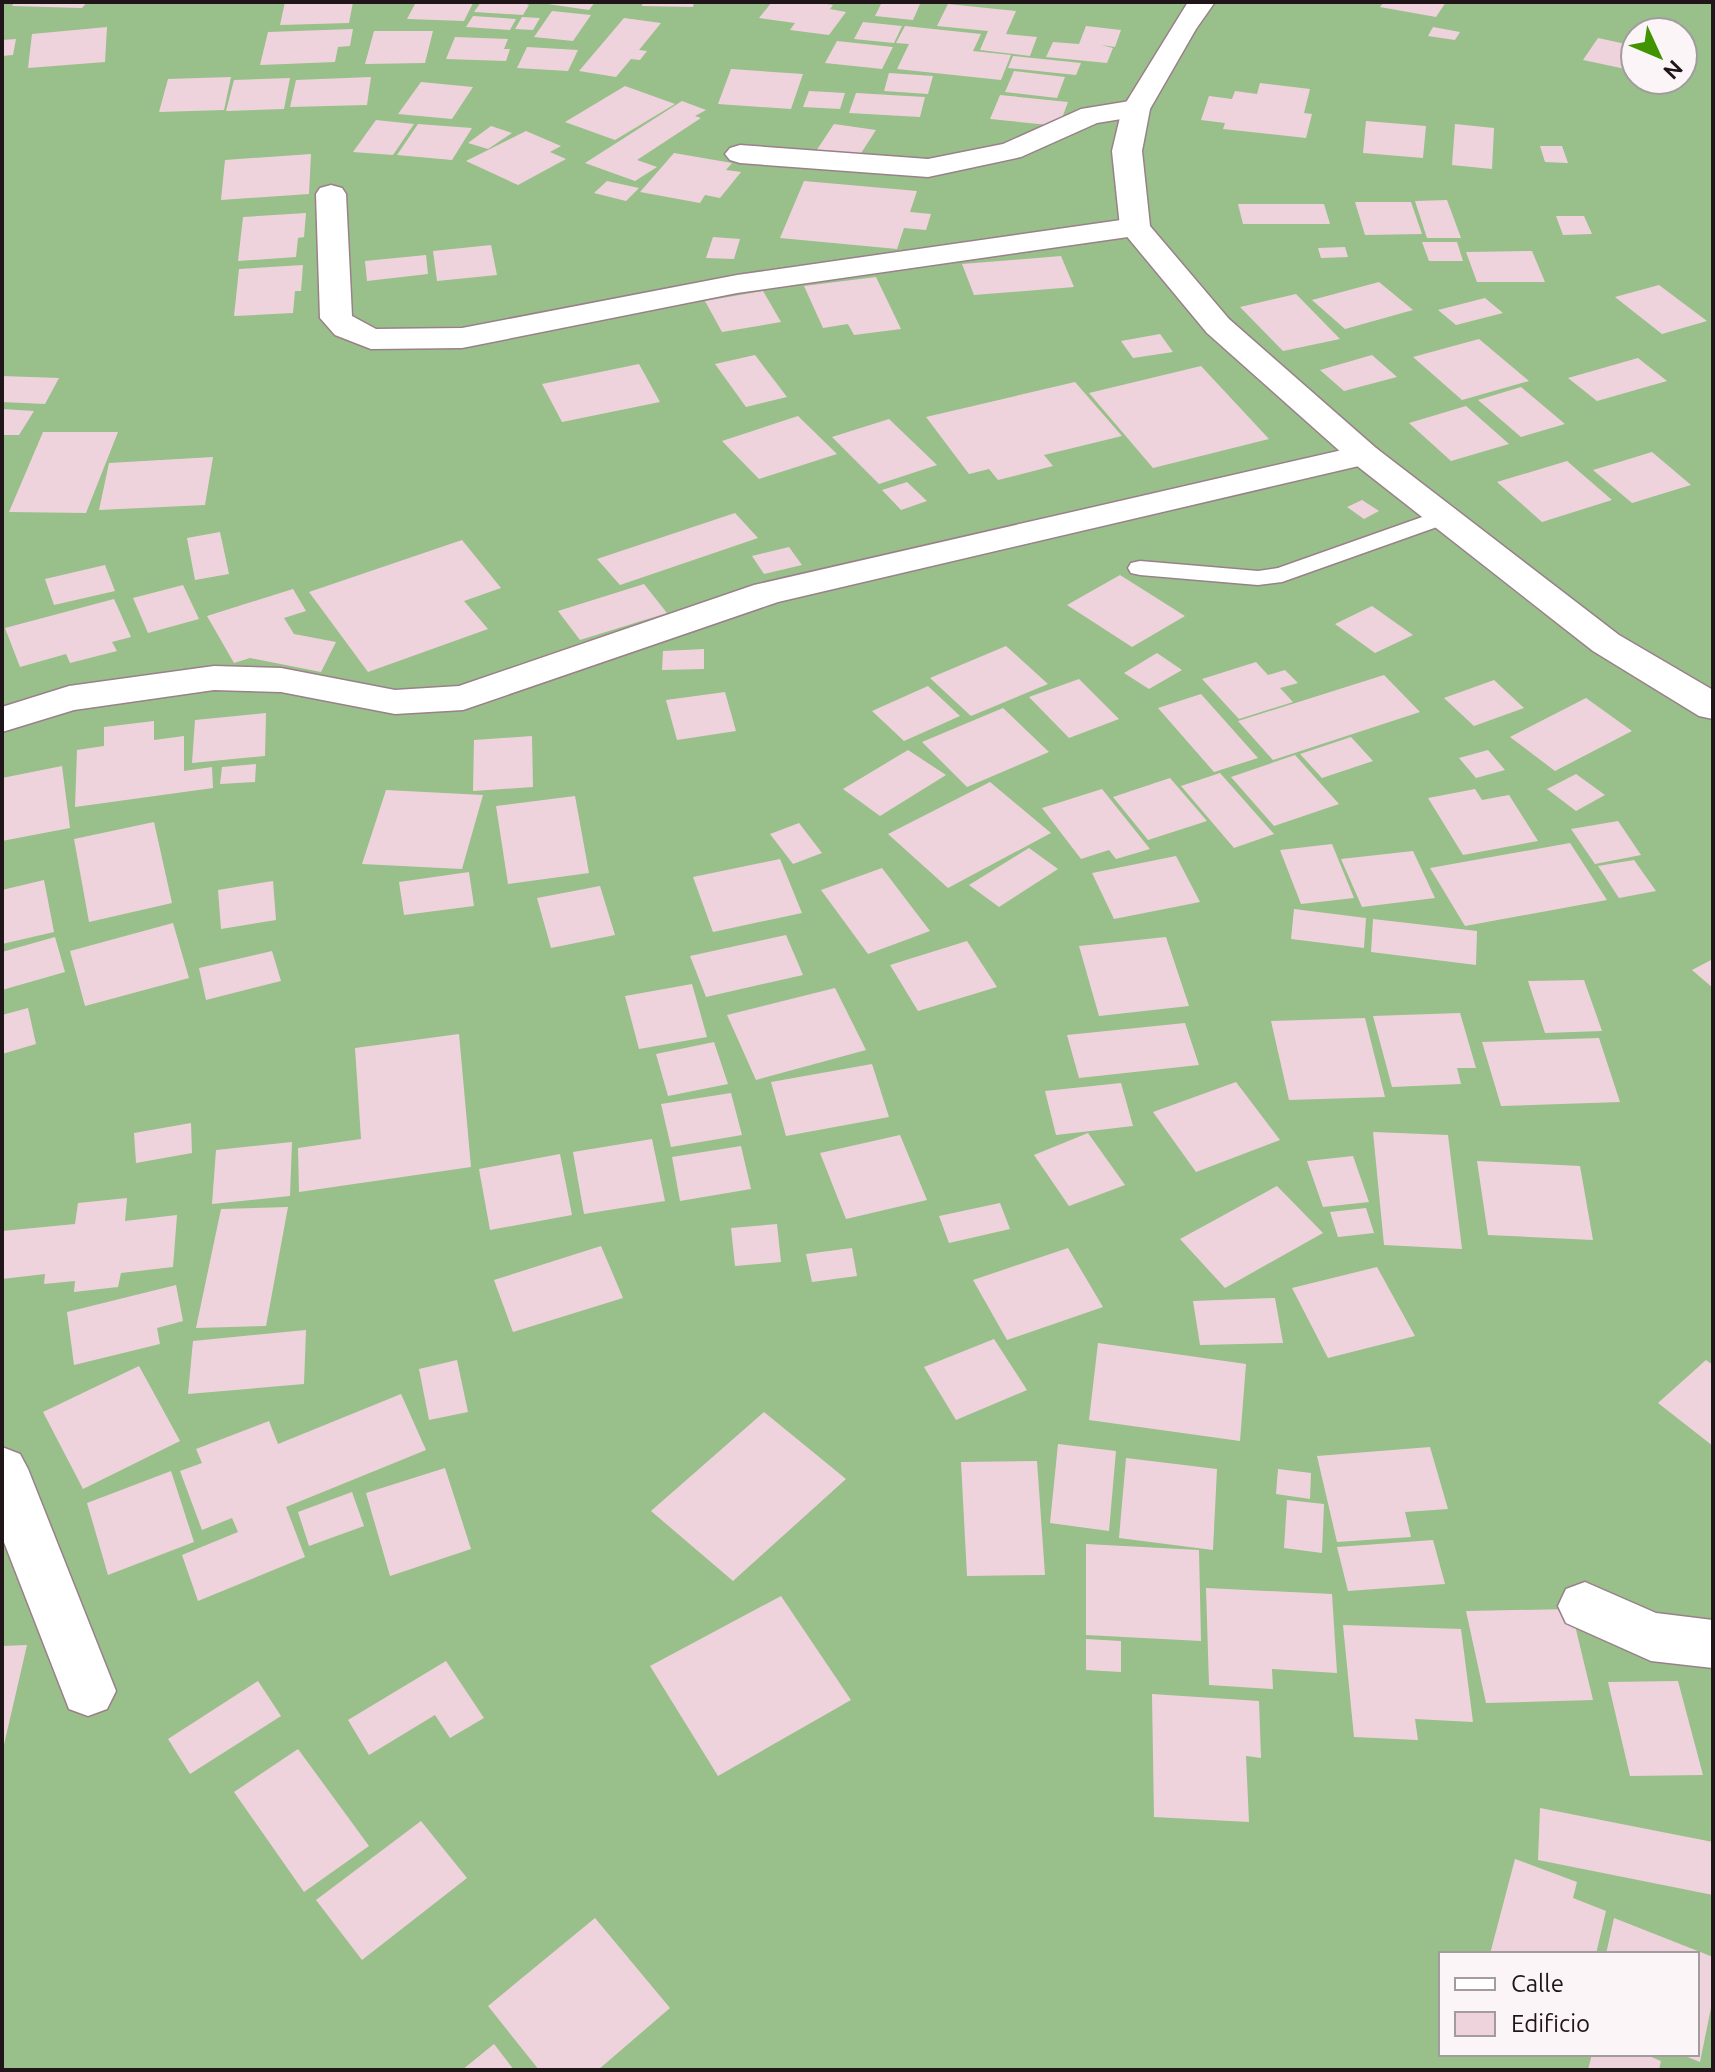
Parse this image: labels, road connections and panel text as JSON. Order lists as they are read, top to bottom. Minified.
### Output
{"legend":["Calle","Edificio"],"north":"bottom right"}
